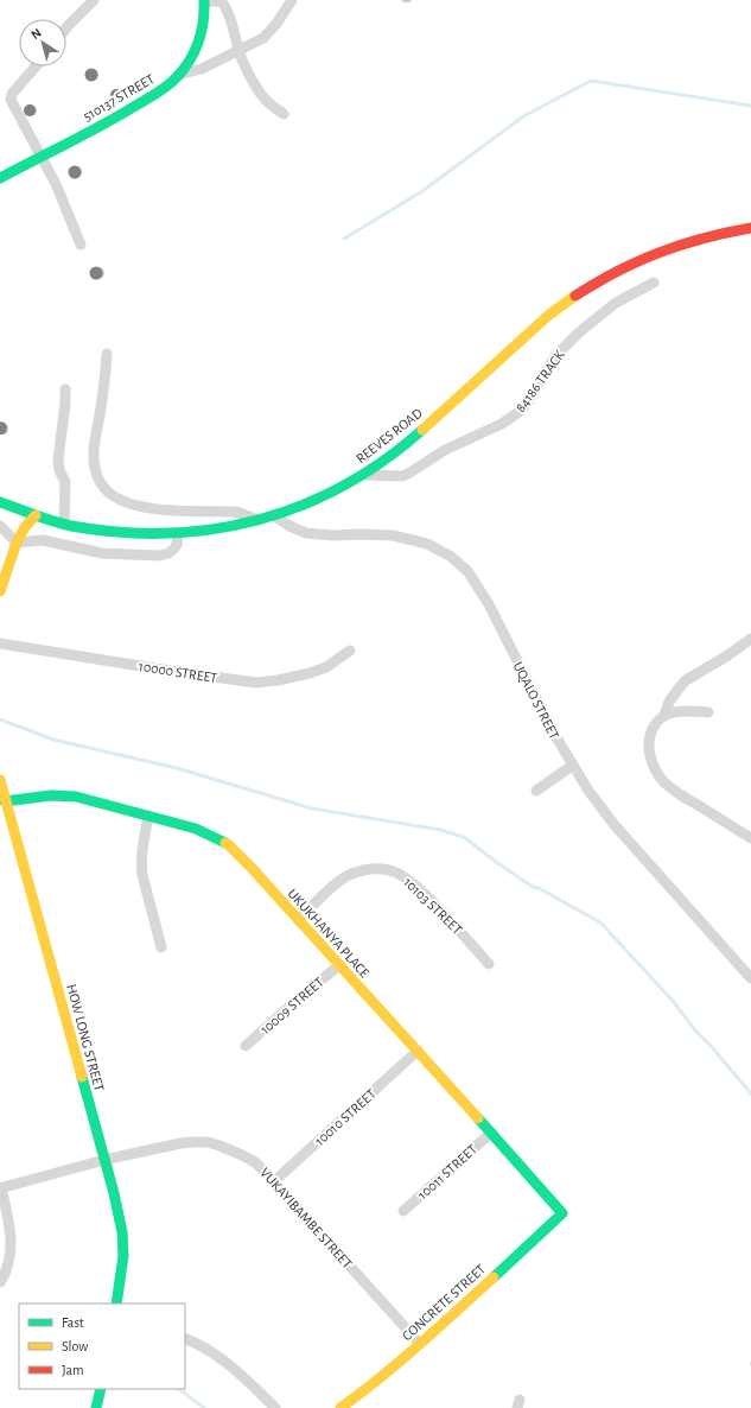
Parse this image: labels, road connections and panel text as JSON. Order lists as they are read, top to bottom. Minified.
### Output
{"streets":{"street":["510137 STREET","84186 TRACK","REEVES ROAD","10000 STREET","UQALO STREET","10103 STREET","UKUKHANYA PLACE","10009 STREET","HOW LONG STREET","10010 STREET","10011 STREET","VUKAYIBAMBE STREET","CONCRETE STREET"]},"crossings":[["84186 TRACK","REEVES ROAD"],["REEVES ROAD","UQALO STREET"],["10103 STREET","UKUKHANYA PLACE"],["UKUKHANYA PLACE","10009 STREET"],["UKUKHANYA PLACE","HOW LONG STREET"],["UKUKHANYA PLACE","10010 STREET"],["UKUKHANYA PLACE","10011 STREET"],["UKUKHANYA PLACE","CONCRETE STREET"],["HOW LONG STREET","VUKAYIBAMBE STREET"],["10010 STREET","VUKAYIBAMBE STREET"],["VUKAYIBAMBE STREET","CONCRETE STREET"]],"legend":["Fast","Slow","Jam"],"north":"top left"}
